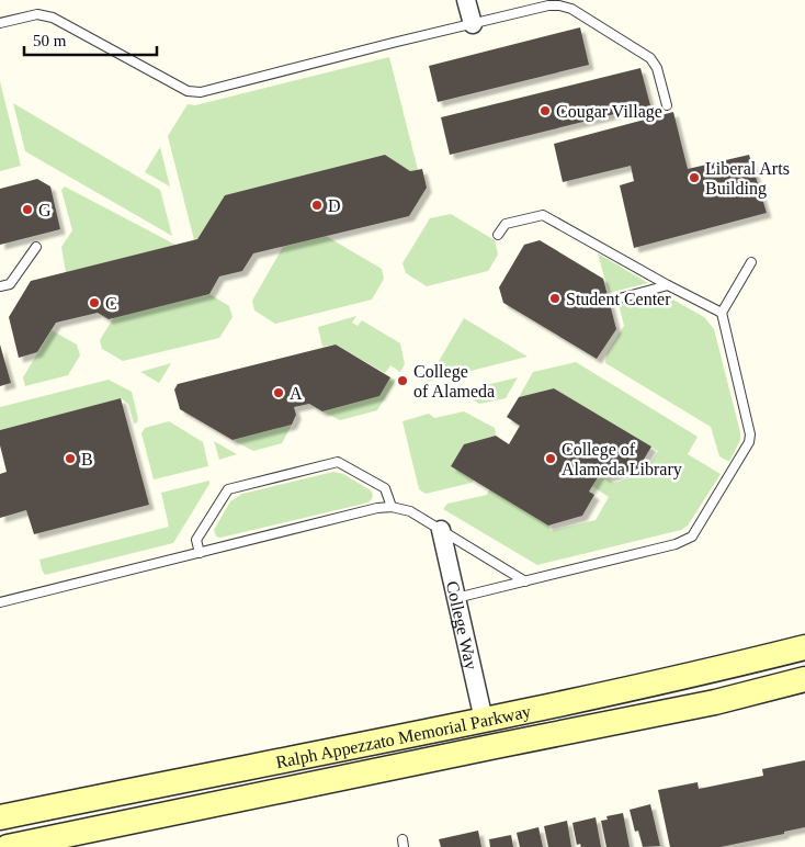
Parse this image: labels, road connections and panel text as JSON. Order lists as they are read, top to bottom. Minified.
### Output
{"streets":{"street":["College Way","Ralph Appezzato Memorial Parkway"]},"crossings":[["College Way","Ralph Appezzato Memorial Parkway"]],"places":["Cougar Village","Liberal Arts Building","D","G","Student Center","C","College of Alameda","A","B","College of Alameda Library"],"scale_bar":"50 m"}
